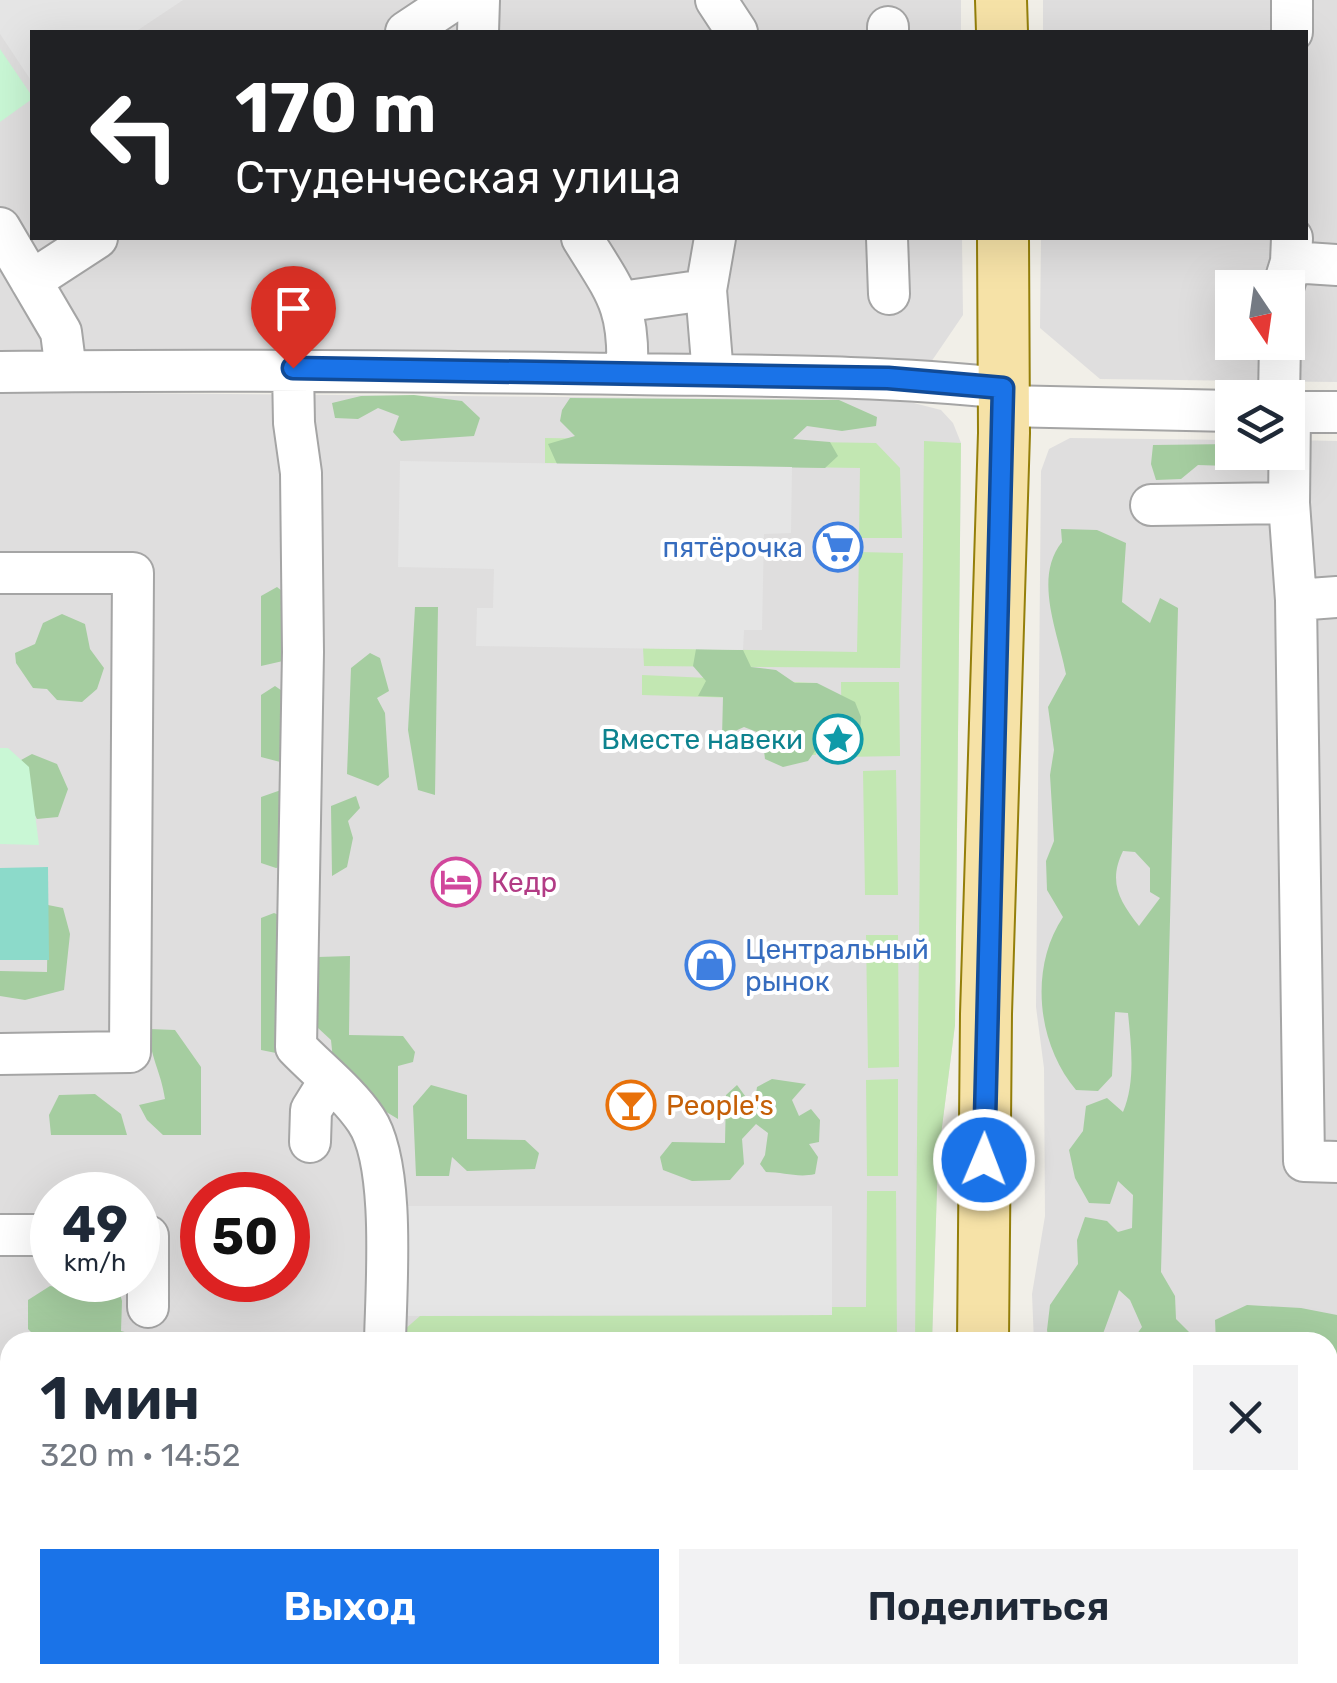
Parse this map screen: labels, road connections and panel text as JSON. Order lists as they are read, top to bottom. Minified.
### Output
{"places":{"supermarket":["пятёрочка"],"place":["Вместе навеки"],"hotel":["Кедр"],"shop":["Центральный рынок"],"bar":["People's"]},"north":"bottom","page":{"turn":["170 m","Студенческая улица"],"speed":"49 km/h","limit":"50","heading":["1 мин","320 m · 14:52"],"buttons":["Выход","Поделиться"]}}
